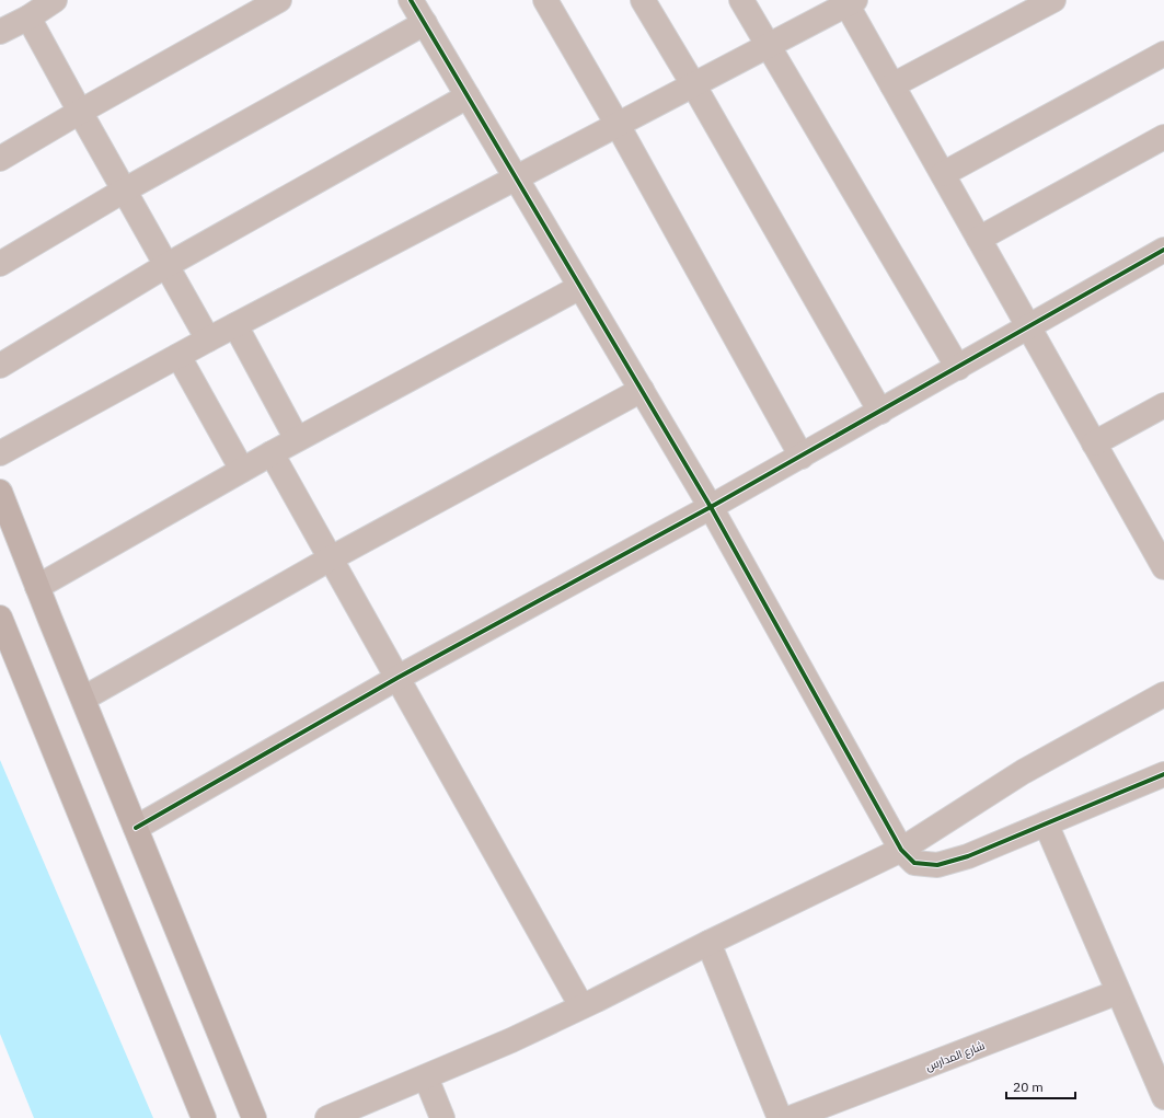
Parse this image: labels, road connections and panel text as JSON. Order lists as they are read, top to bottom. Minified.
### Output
{"streets":{"street":["شارع المدارس"]},"scale_bar":"20 m"}
